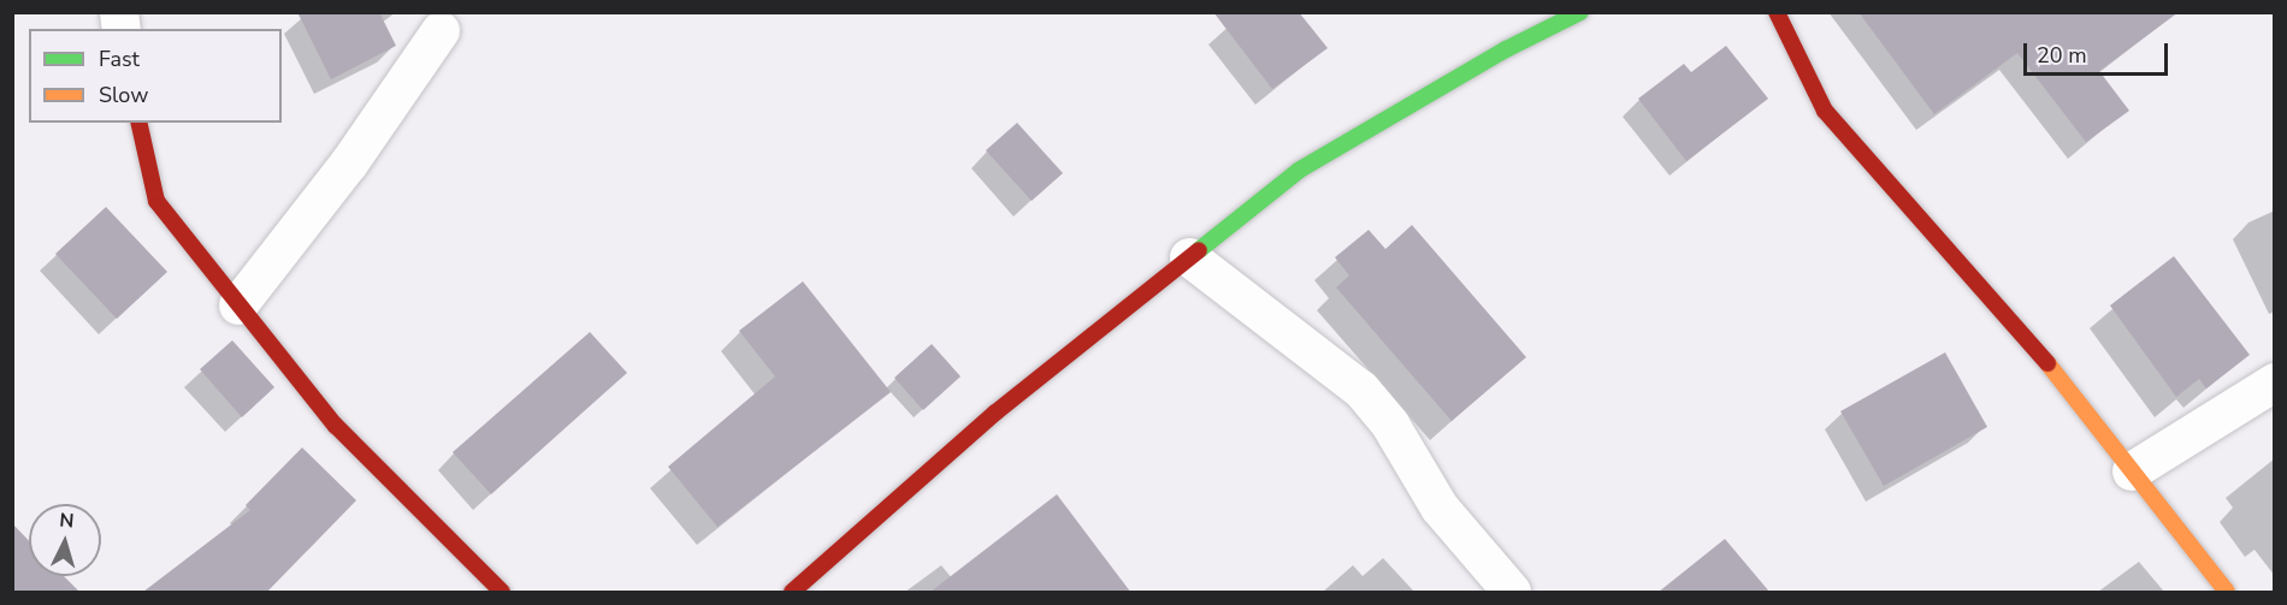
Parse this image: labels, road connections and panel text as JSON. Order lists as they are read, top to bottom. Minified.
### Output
{"legend":["Fast","Slow"],"scale_bar":"20 m","north":"top"}
